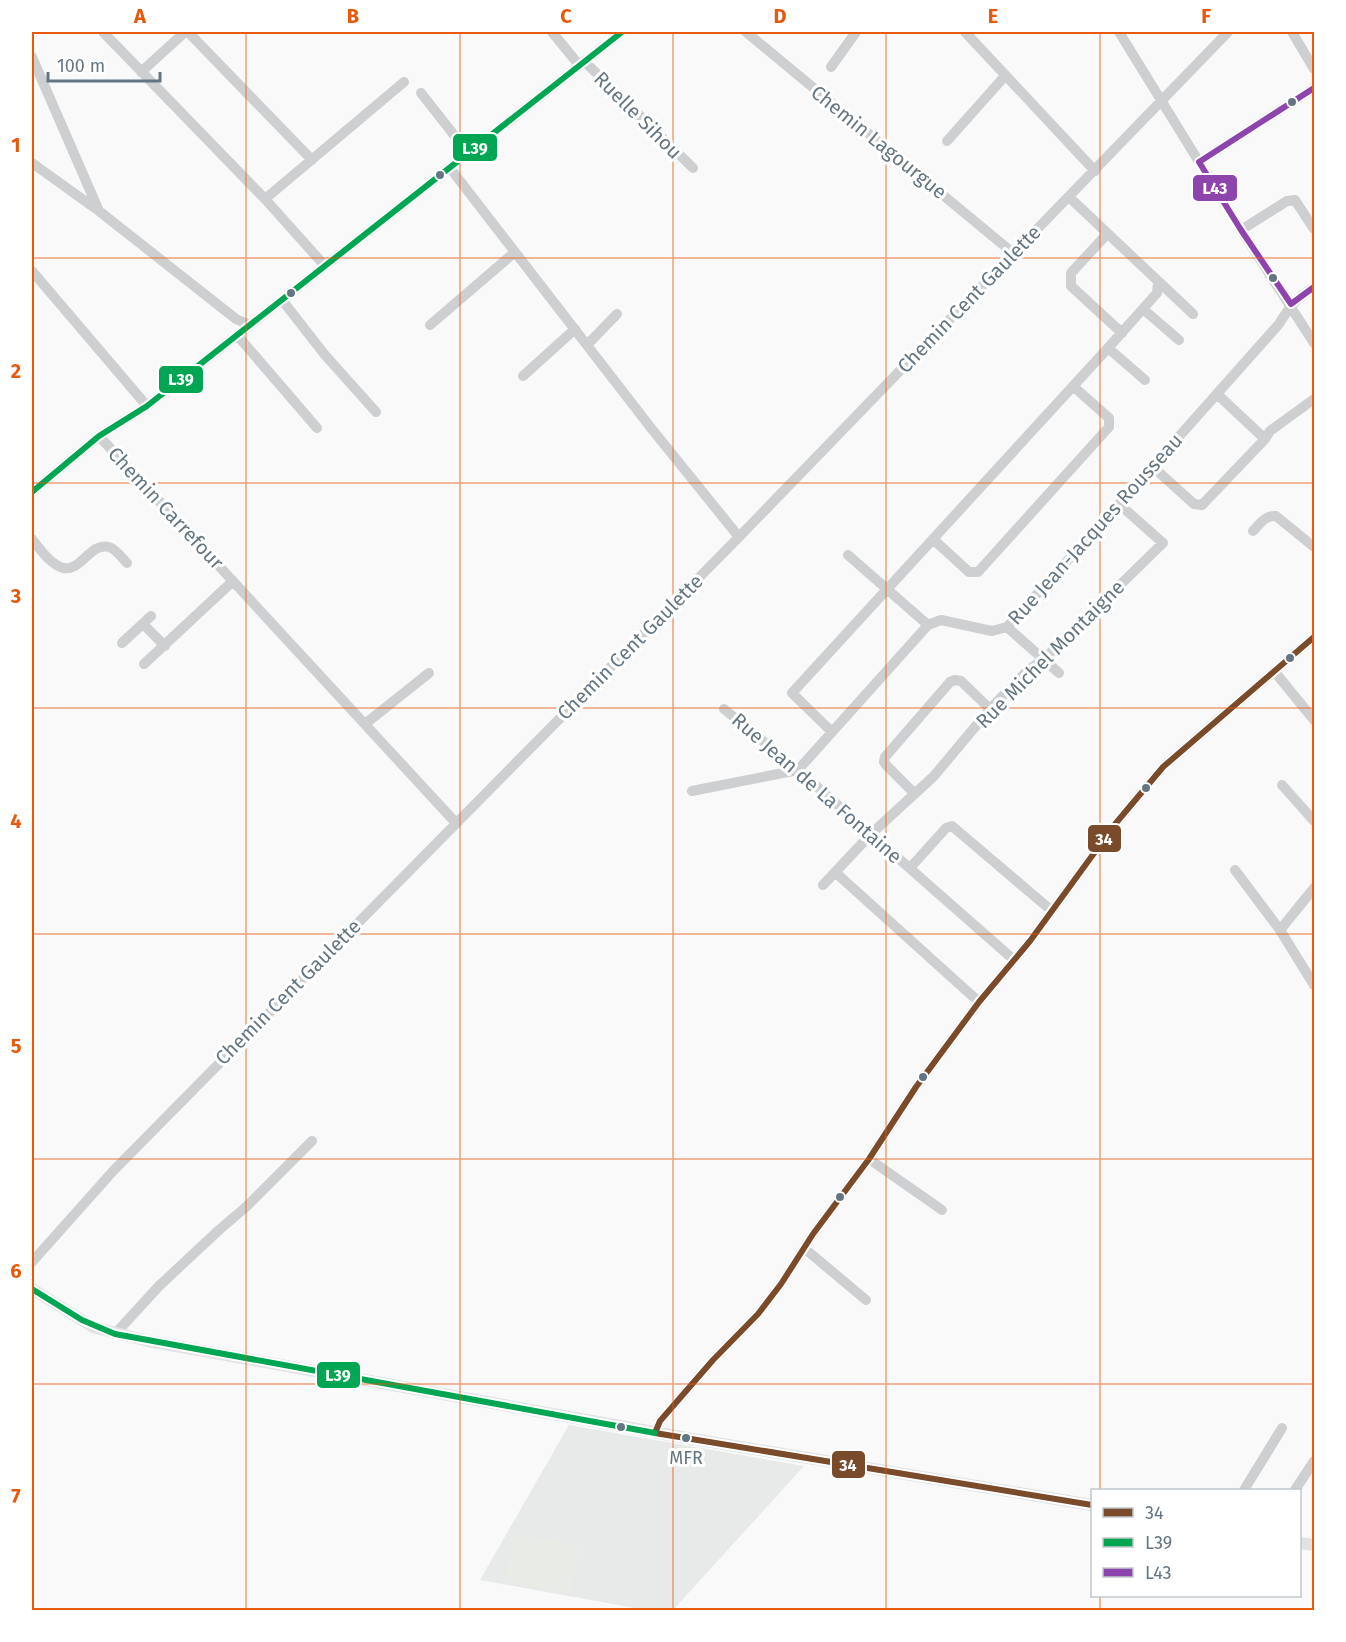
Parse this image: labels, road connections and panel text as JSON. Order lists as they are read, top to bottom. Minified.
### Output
{"streets":{"street":["Ruelle Sihou","Chemin Lagourgue","Chemin Cent Gaulette","Chemin Carrefour","Rue Jean-Jacques Rousseau","Rue Michel Montaigne","Rue Jean de La Fontaine"]},"crossings":[["Chemin Lagourgue","Chemin Cent Gaulette"],["Chemin Cent Gaulette","Chemin Carrefour"],["Rue Jean-Jacques Rousseau","Rue Michel Montaigne"],["Rue Michel Montaigne","Rue Jean de La Fontaine"]],"places":["MFR"],"lines":["transit line L39","transit line L43","transit line 34"],"legend":["34","L39","L43"],"scale_bar":"100 m","grid":{"columns":["A","B","C","D","E","F"],"rows":["1","2","3","4","5","6","7"]}}
